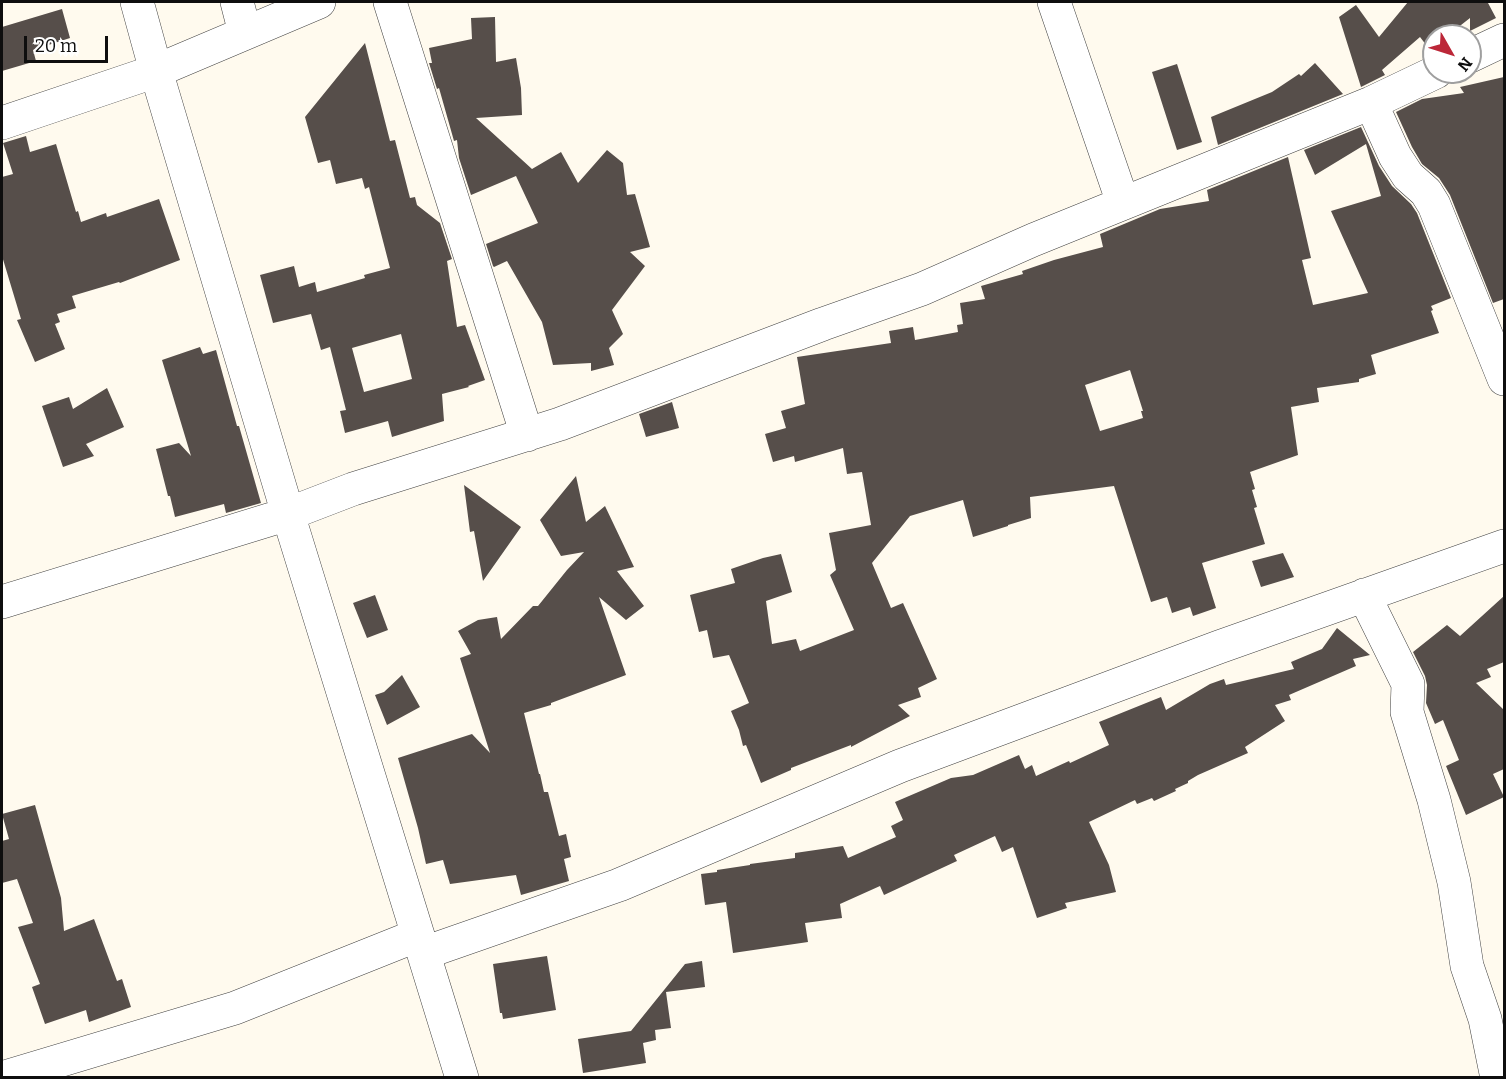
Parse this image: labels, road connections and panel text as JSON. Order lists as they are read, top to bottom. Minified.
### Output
{"scale_bar":"20 m","north":"bottom right"}
